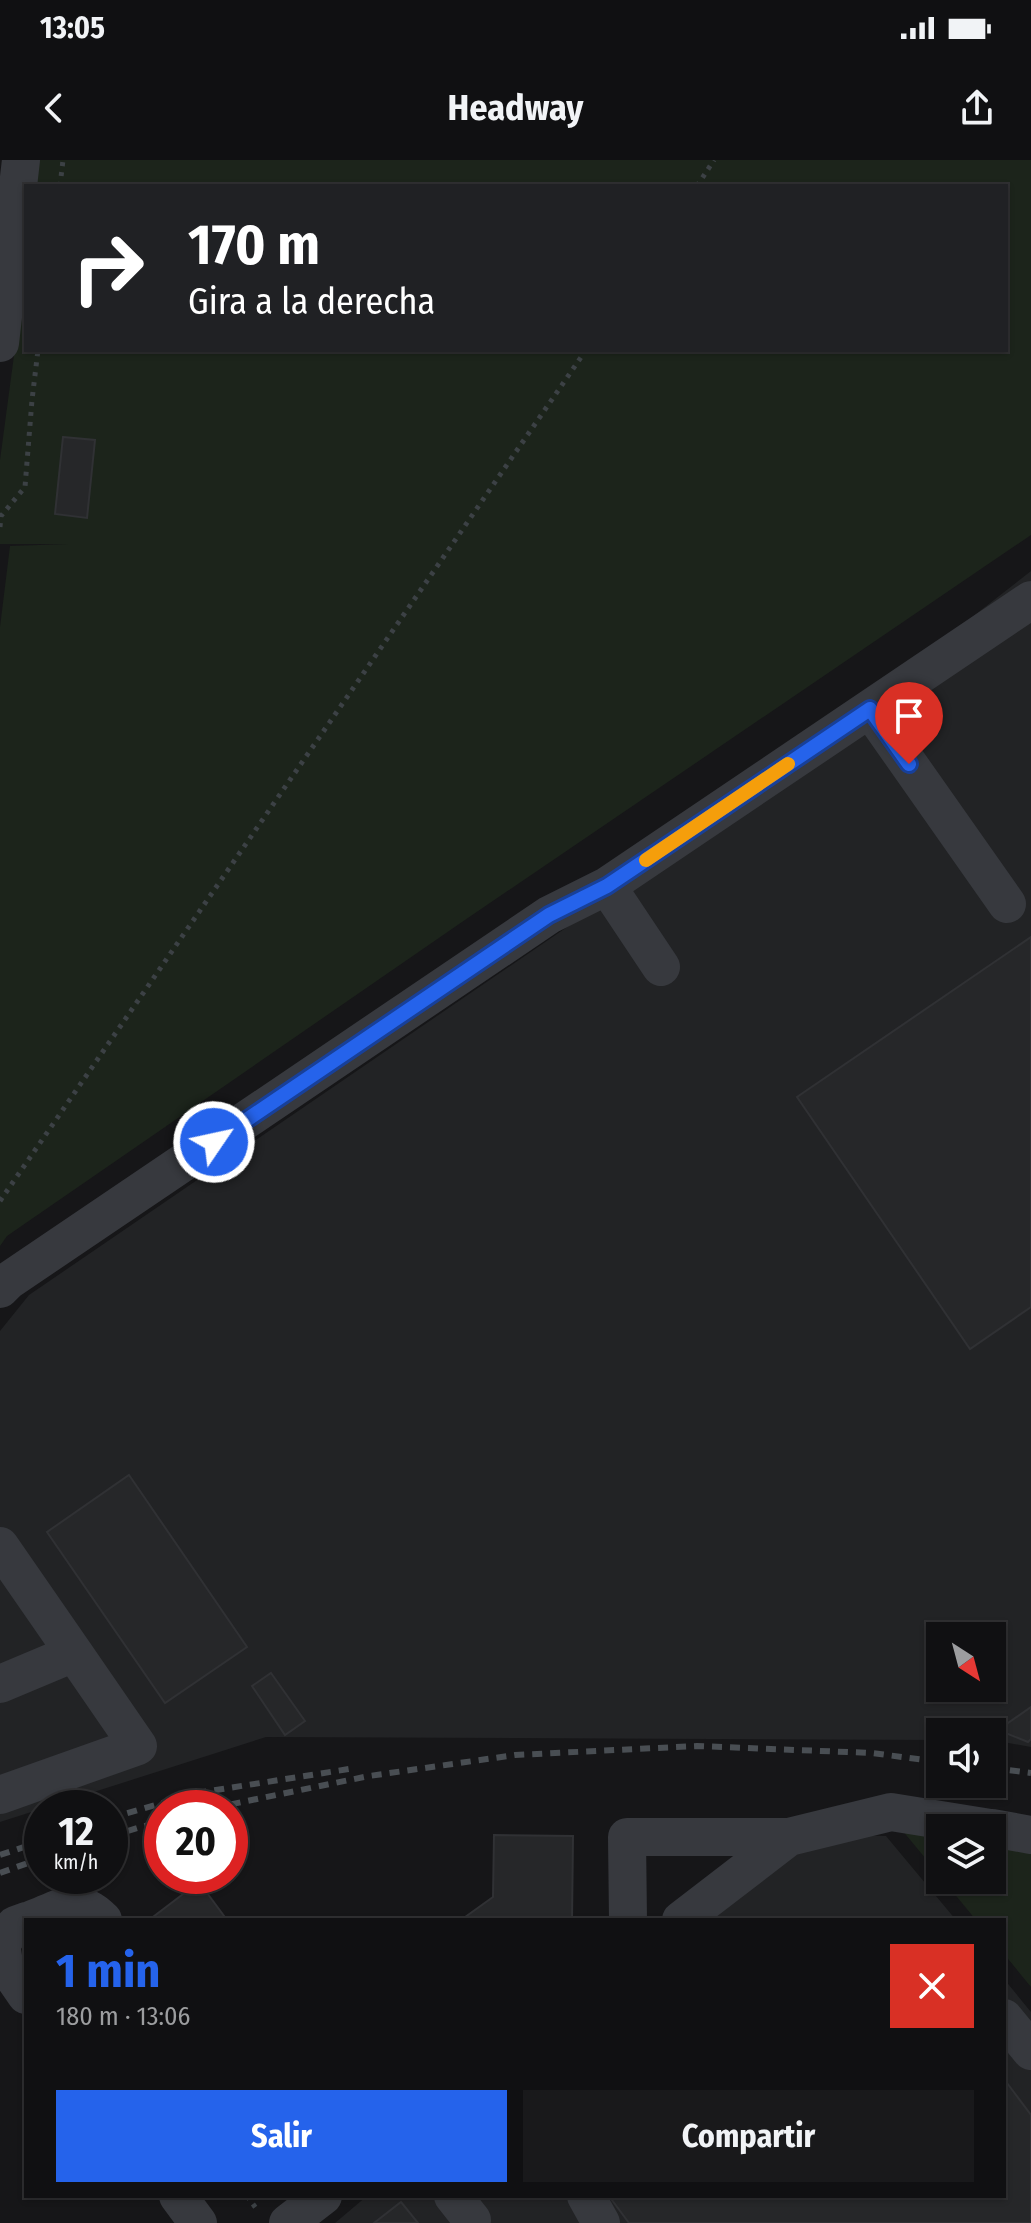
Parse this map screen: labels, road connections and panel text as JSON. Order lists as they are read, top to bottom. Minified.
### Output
{"north":"bottom right","page":{"status":"13:05","header":"Headway","turn":["170 m","Gira a la derecha"],"speed":"12 km/h","limit":"20","heading":["1 min","180 m · 13:06"],"buttons":["Salir","Compartir"]}}
